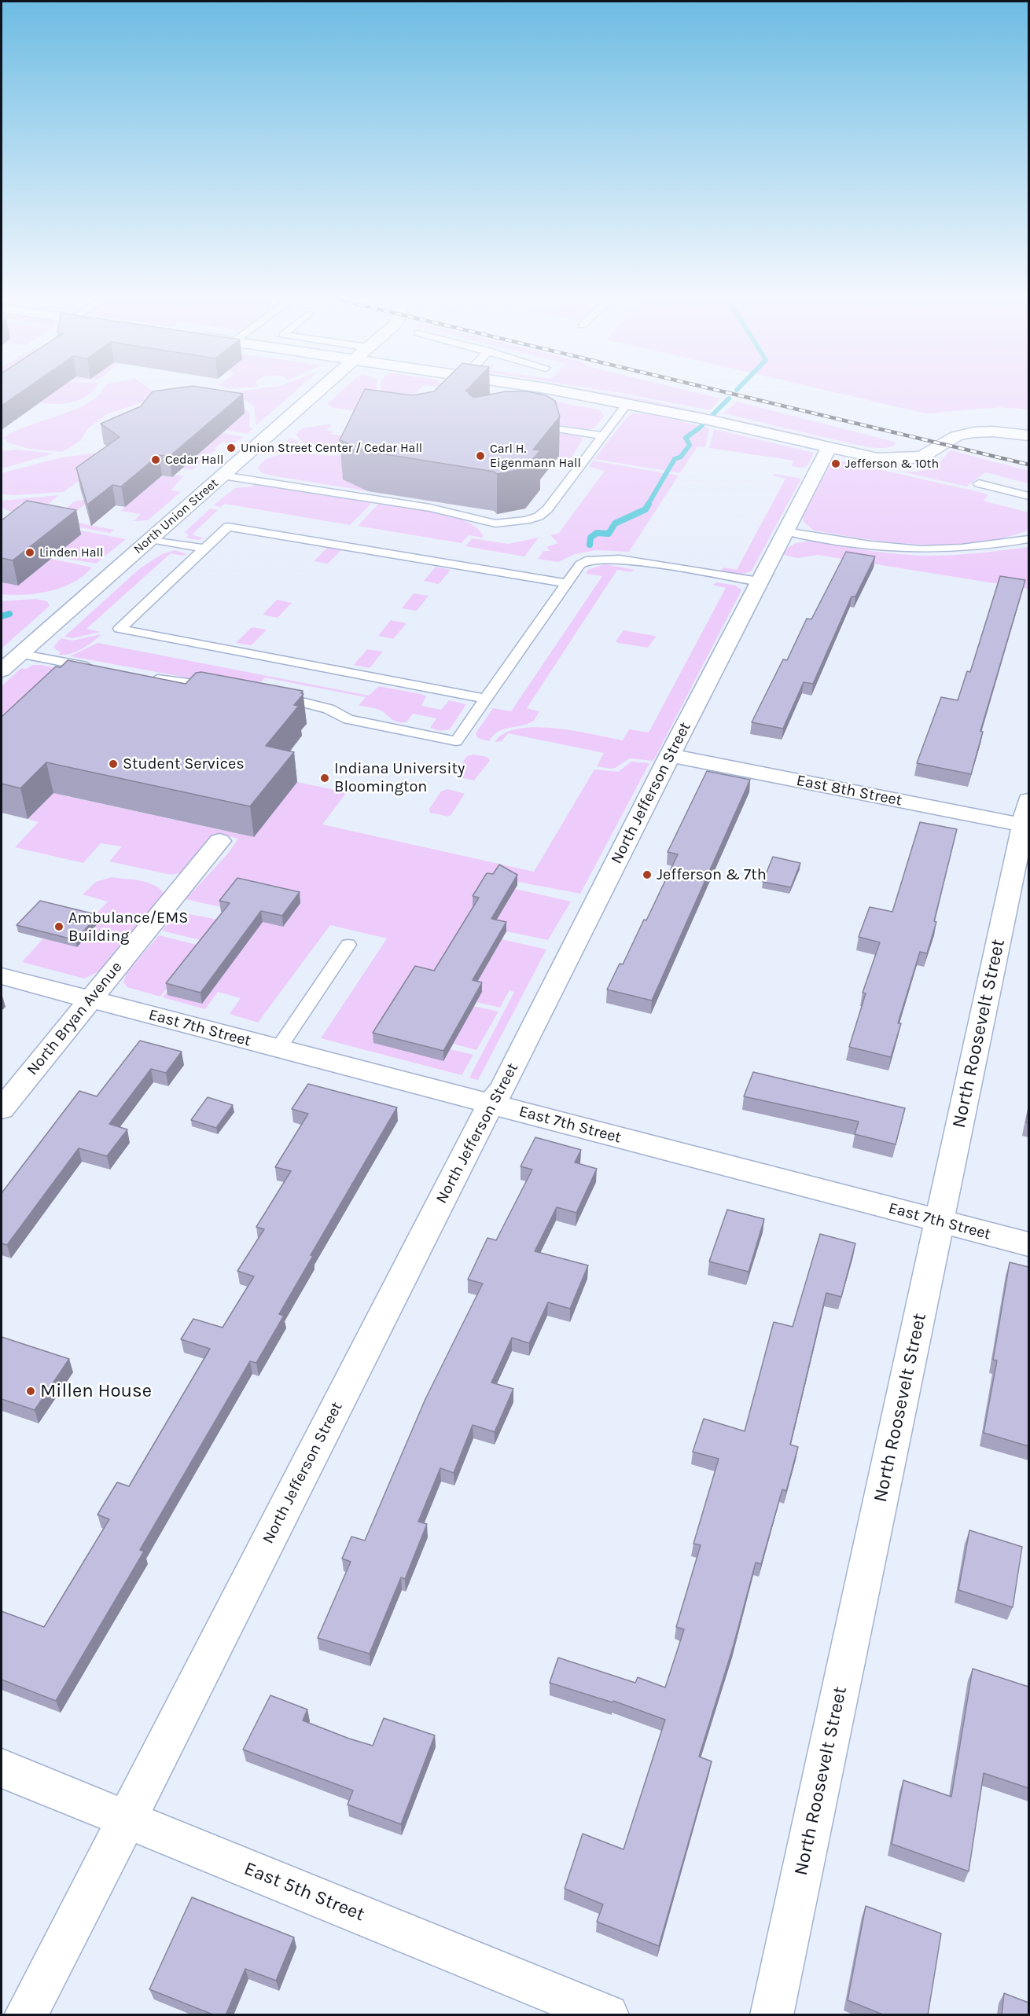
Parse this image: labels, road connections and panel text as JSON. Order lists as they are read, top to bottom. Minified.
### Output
{"streets":{"street":["North Union Street","East 8th Street","North Jefferson Street","North Bryan Avenue","East 7th Street","North Roosevelt Street","East 5th Street"]},"crossings":[["East 8th Street","North Jefferson Street"],["East 8th Street","North Roosevelt Street"],["North Jefferson Street","East 7th Street"],["North Jefferson Street","East 5th Street"],["North Bryan Avenue","East 7th Street"],["East 7th Street","North Roosevelt Street"]],"places":["Union Street Center / Cedar Hall","Carl H. Eigenmann Hall","Cedar Hall","Jefferson & 10th","Linden Hall","Student Services","Indiana University Bloomington","Jefferson & 7th","Ambulance/EMS Building","Millen House"]}
